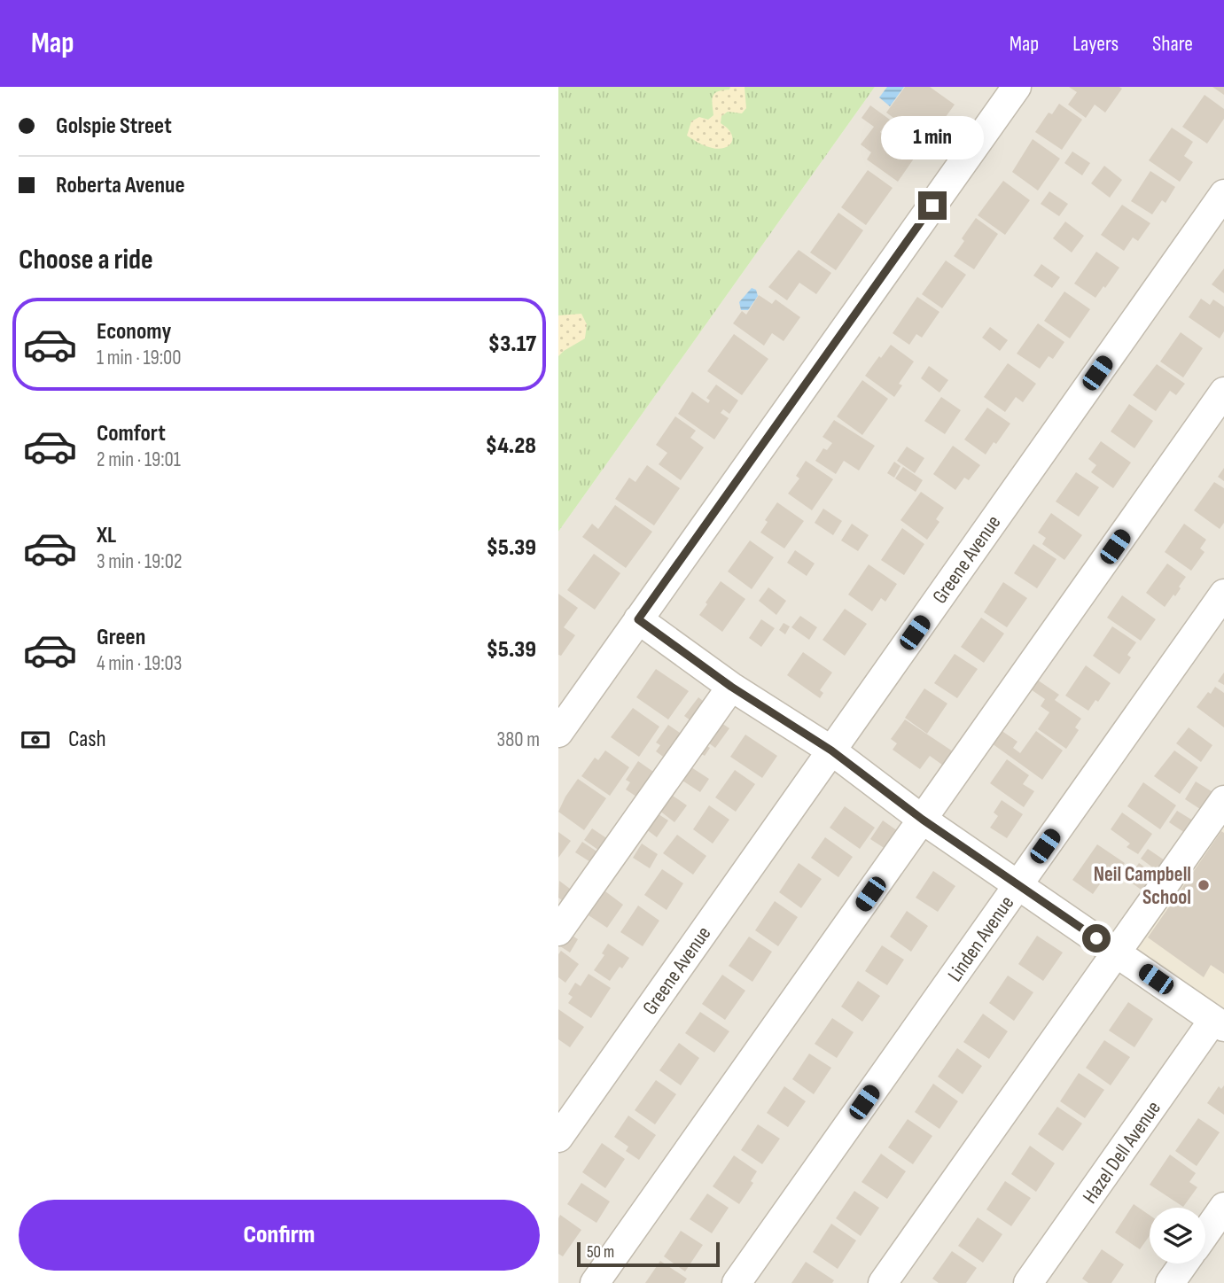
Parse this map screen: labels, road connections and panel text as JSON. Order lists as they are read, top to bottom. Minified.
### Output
{"streets":{"street":["Greene Avenue","Linden Avenue","Hazel Dell Avenue"]},"places":["Neil Campbell School"],"scale_bar":"50 m","page":{"header":"Map","nav":["Map","Layers","Share"],"banner":["Golspie Street","Roberta Avenue"],"bubble":"1 min","heading":"Choose a ride","list":[{"name":"Economy","note":"1 min · 19:00","value":"$3.17"},{"name":"Comfort","note":"2 min · 19:01","value":"$4.28"},{"name":"XL","note":"3 min · 19:02","value":"$5.39"},{"name":"Green","note":"4 min · 19:03","value":"$5.39"}],"pay":["Cash","380 m"],"buttons":"Confirm","scale":"50 m"}}
